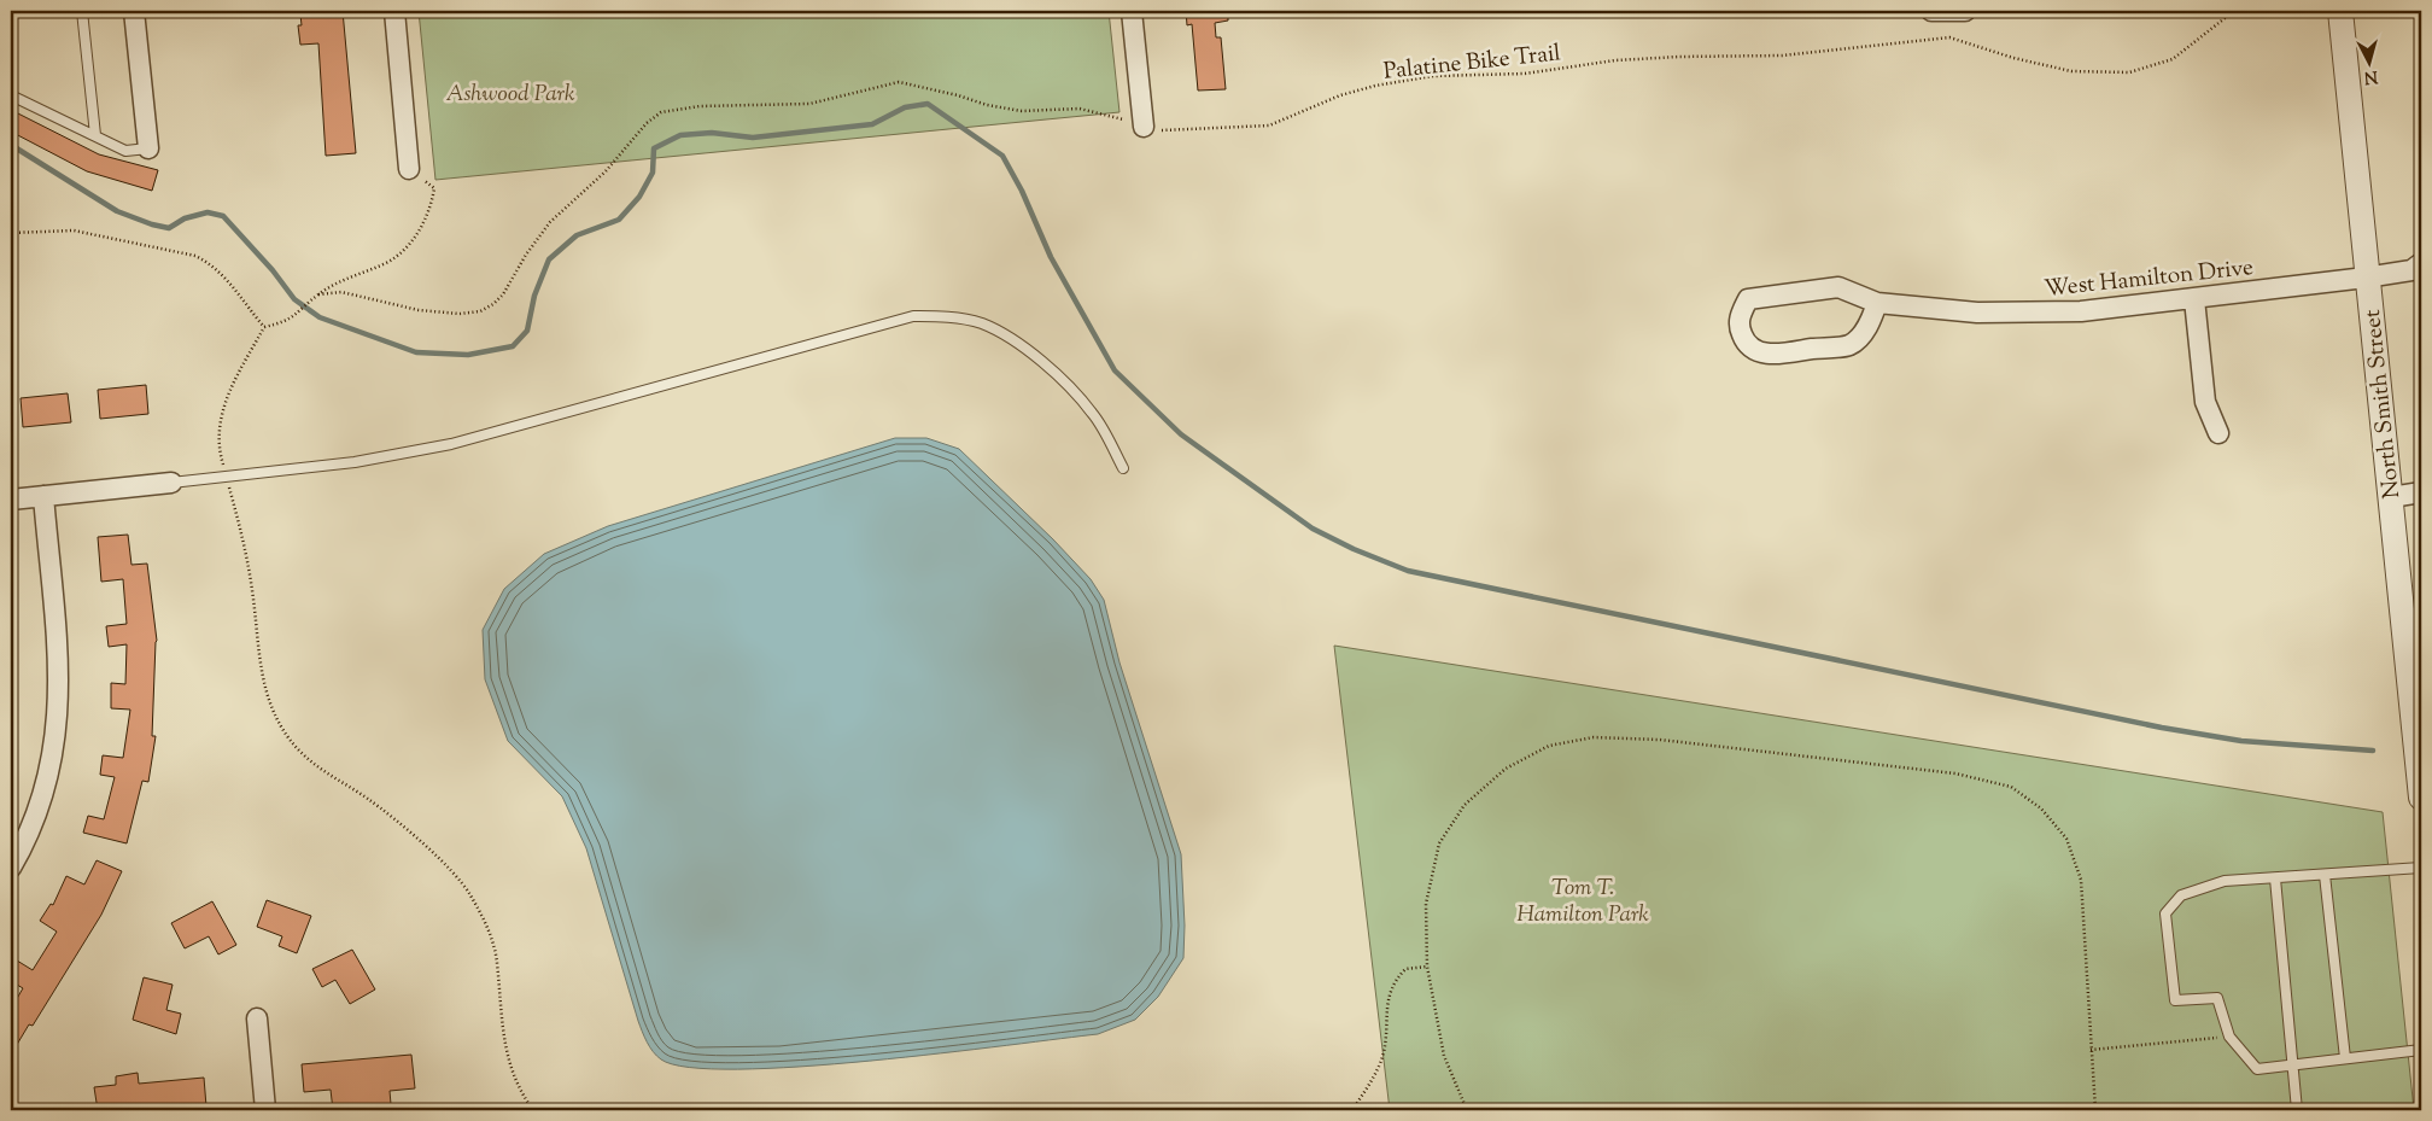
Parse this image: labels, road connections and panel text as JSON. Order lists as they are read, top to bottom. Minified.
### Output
{"streets":{"street":["West Hamilton Drive","North Smith Street"],"path":["Palatine Bike Trail"]},"crossings":[["West Hamilton Drive","North Smith Street"]],"parks":["Ashwood Park","Tom T. Hamilton Park"],"north":"bottom"}
